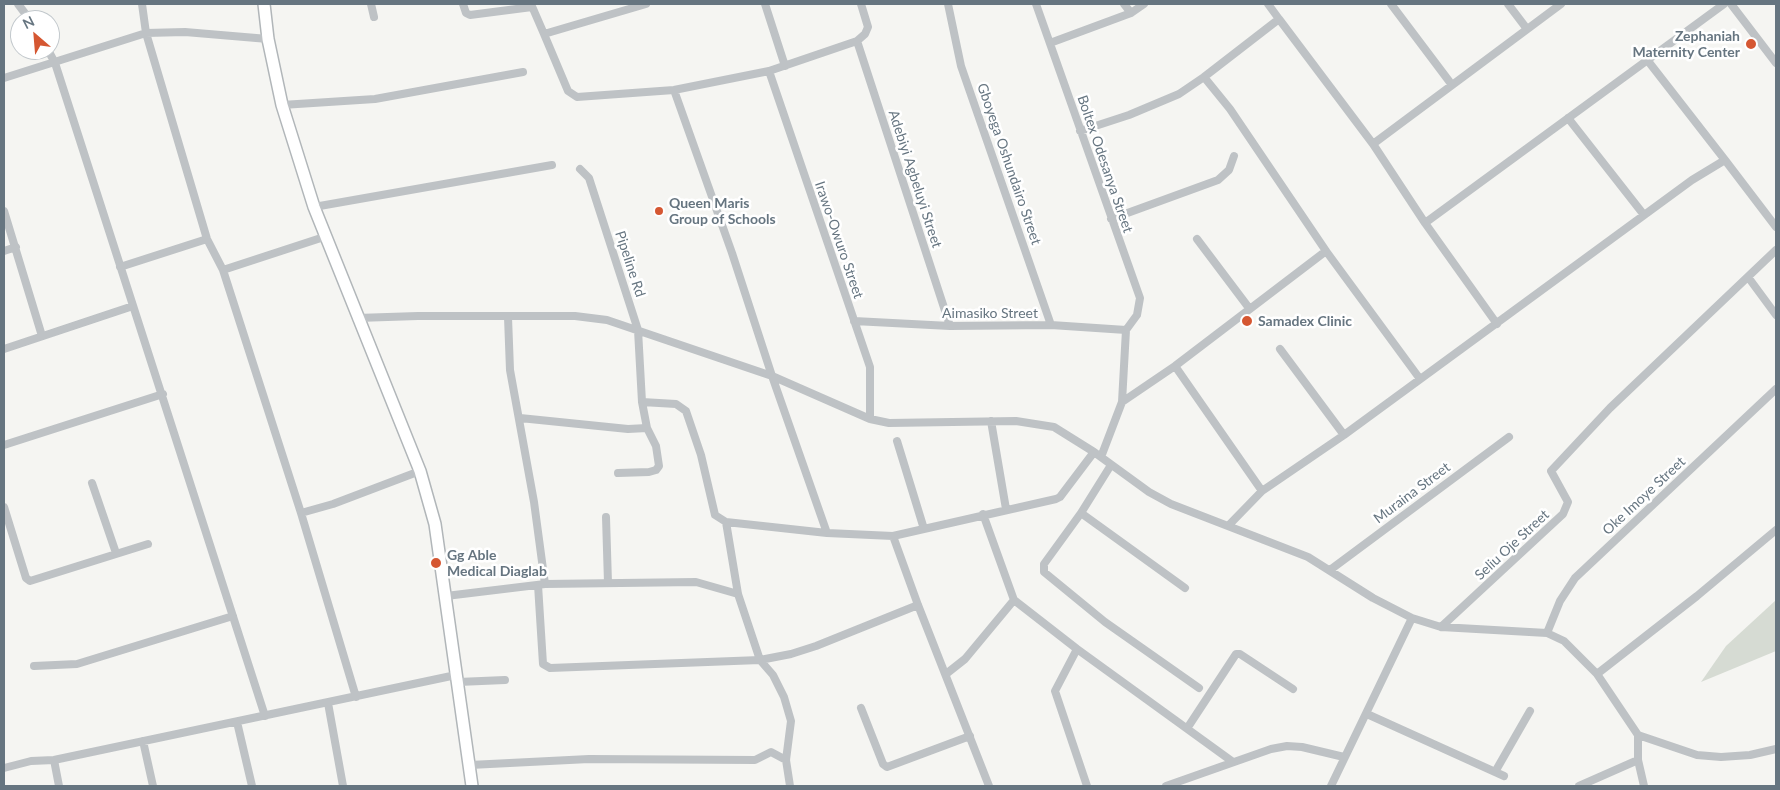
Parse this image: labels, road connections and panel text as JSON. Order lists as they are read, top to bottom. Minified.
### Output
{"streets":{"street":["Gboyega Oshundairo Street","Boltex Odesanya Street","Adebiyi Agbeluyi Street","Irawo-Owuro Street","Pipeline Rd","Aimasiko Street","Muraina Street","Oke Imoye Street","Seliu Oje Street"]},"crossings":[["Gboyega Oshundairo Street","Aimasiko Street"],["Boltex Odesanya Street","Aimasiko Street"],["Adebiyi Agbeluyi Street","Aimasiko Street"],["Irawo-Owuro Street","Aimasiko Street"]],"places":["Zephaniah Maternity Center","Queen Maris Group of Schools","Samadex Clinic","Gg Able Medical Diaglab"],"north":"top left"}
